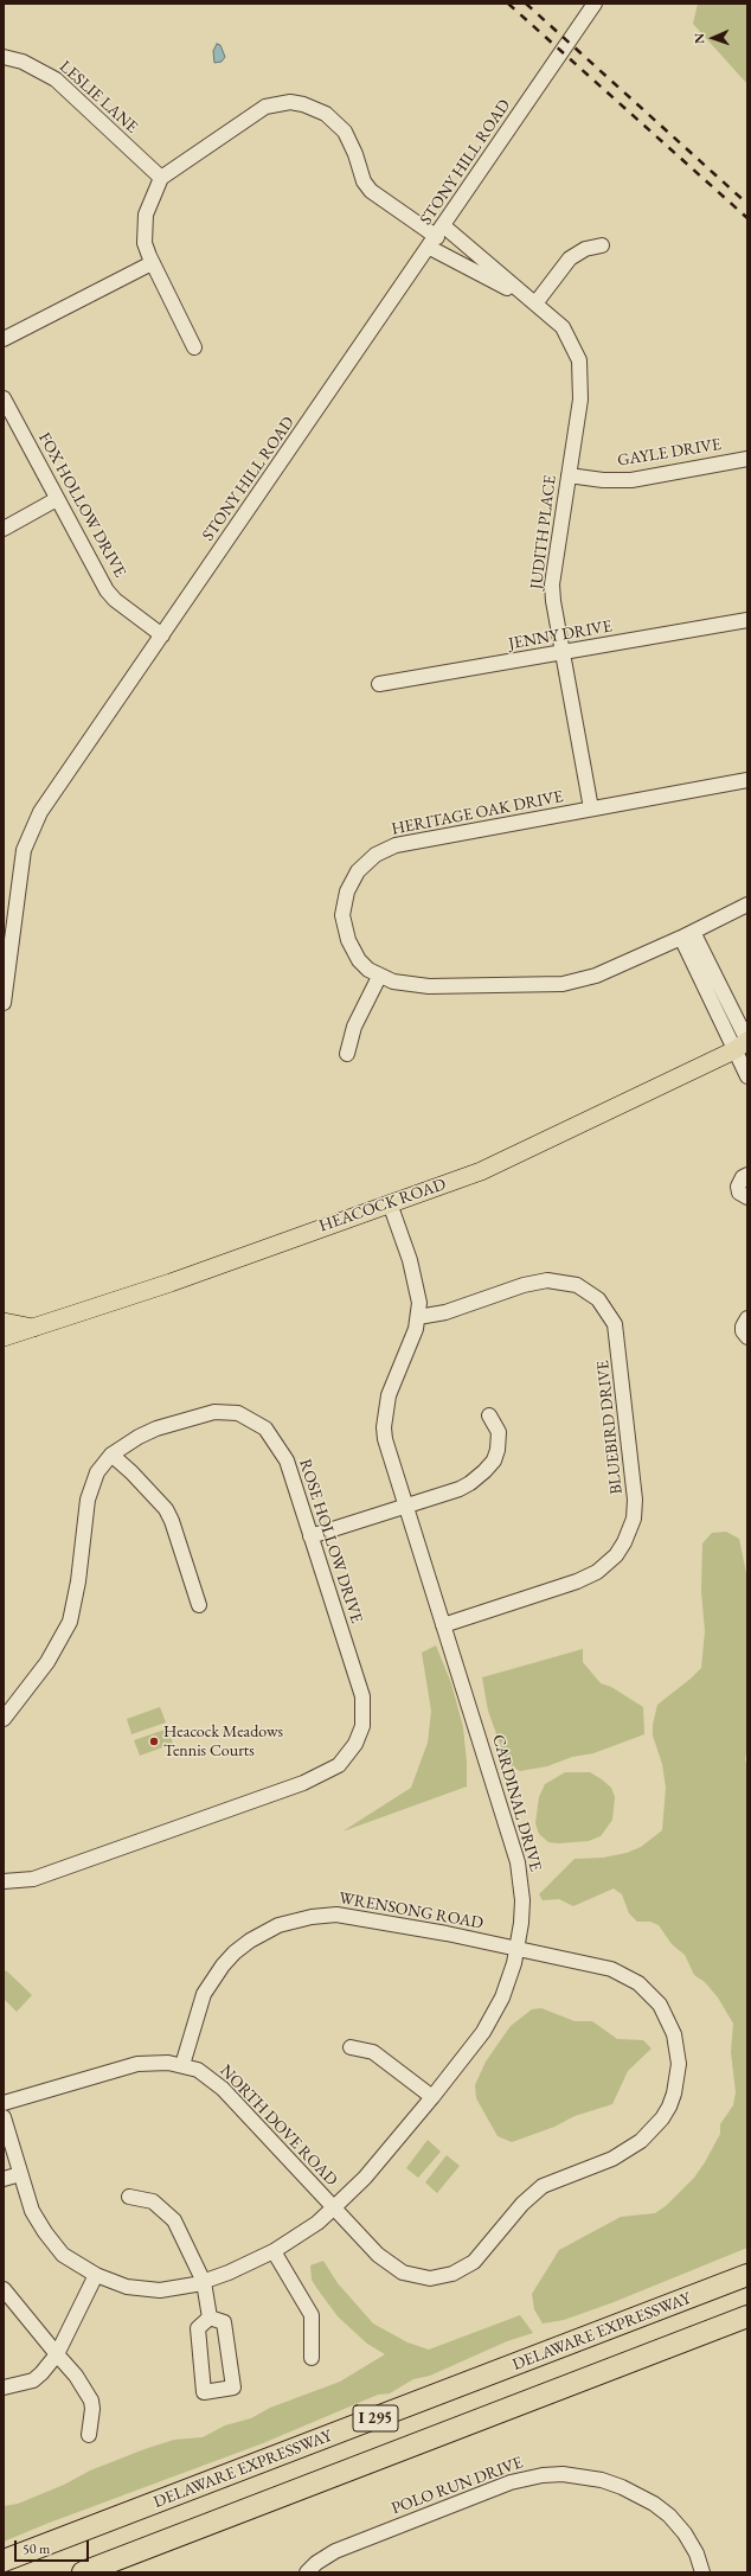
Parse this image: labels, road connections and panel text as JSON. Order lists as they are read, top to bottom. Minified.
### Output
{"streets":{"highway":["DELAWARE EXPRESSWAY","I 295"],"main road":["HEACOCK ROAD"],"street":["LESLIE LANE","STONY HILL ROAD","GAYLE DRIVE","FOX HOLLOW DRIVE","JUDITH PLACE","JENNY DRIVE","HERITAGE OAK DRIVE","BLUEBIRD DRIVE","ROSE HOLLOW DRIVE","CARDINAL DRIVE","WRENSONG ROAD","NORTH DOVE ROAD","POLO RUN DRIVE"]},"crossings":[["STONY HILL ROAD","FOX HOLLOW DRIVE"],["STONY HILL ROAD","JUDITH PLACE"],["GAYLE DRIVE","JUDITH PLACE"],["JUDITH PLACE","JENNY DRIVE"],["JUDITH PLACE","HERITAGE OAK DRIVE"],["HEACOCK ROAD","CARDINAL DRIVE"],["BLUEBIRD DRIVE","CARDINAL DRIVE"],["CARDINAL DRIVE","WRENSONG ROAD"],["CARDINAL DRIVE","NORTH DOVE ROAD"],["WRENSONG ROAD","NORTH DOVE ROAD"]],"places":["Heacock Meadows Tennis Courts"],"scale_bar":"50 m","north":"left"}
